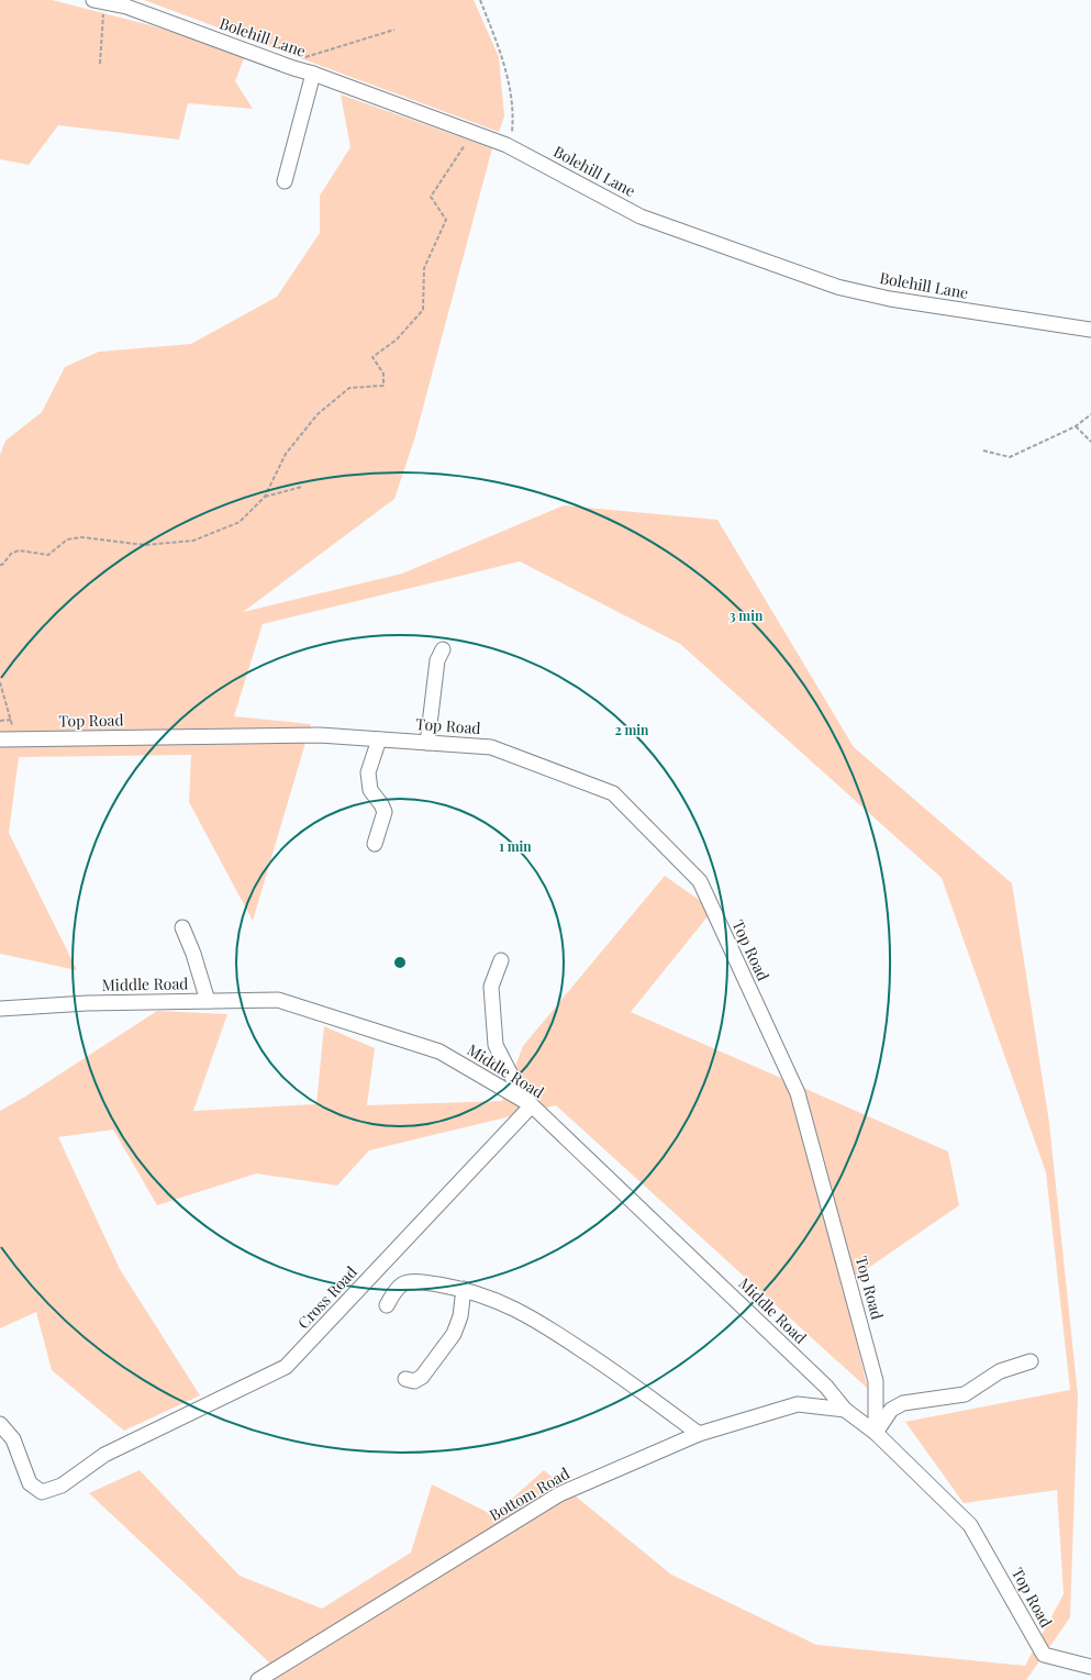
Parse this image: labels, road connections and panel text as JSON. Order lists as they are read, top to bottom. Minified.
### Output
{"streets":{"street":["Bolehill Lane","Top Road","Middle Road","Cross Road","Bottom Road"]},"crossings":[["Top Road","Middle Road"],["Middle Road","Cross Road"],["Middle Road","Bottom Road"]],"rings":["3 min","2 min","1 min"]}
